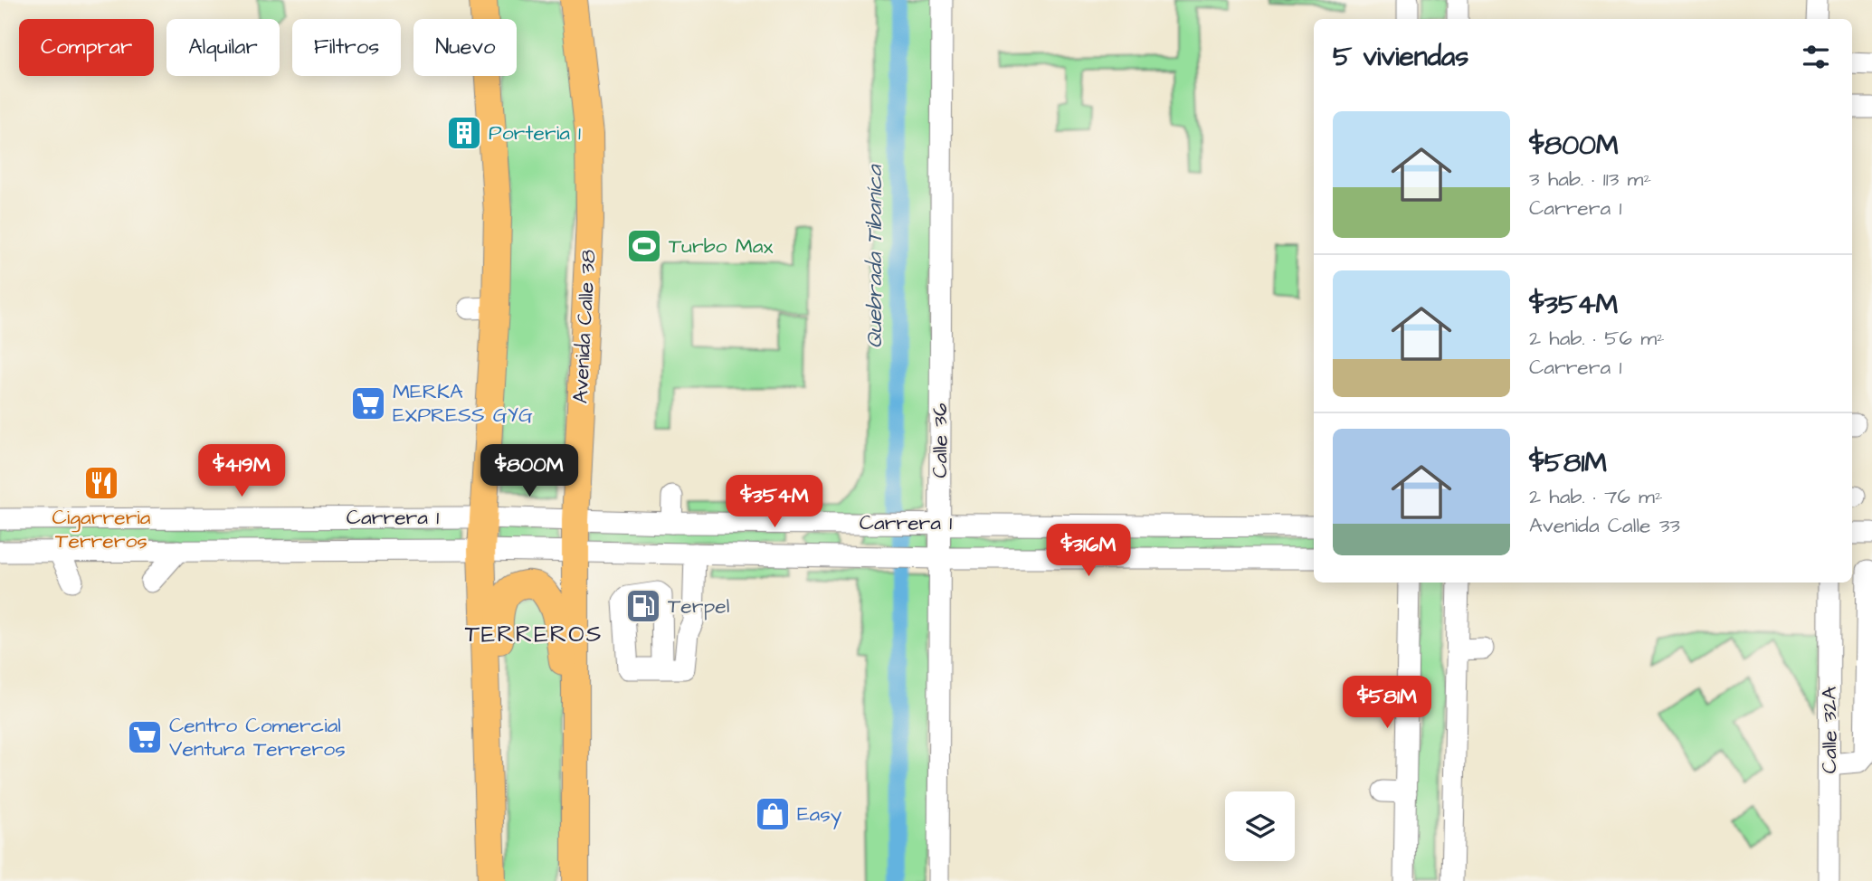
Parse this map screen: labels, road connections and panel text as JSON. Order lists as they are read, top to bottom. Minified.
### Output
{"streets":{"main road":["Avenida Calle 38"],"street":["Calle 36","Carrera 1","Calle 32A"]},"crossings":[["Avenida Calle 38","Carrera 1"],["Calle 36","Carrera 1"]],"districts":["TERREROS"],"water":["Quebrada Tibaníca"],"places":{"building":["Porteria 1"],"sports":["Turbo Max"],"supermarket":["MERKA EXPRESS GYG","Centro Comercial Ventura Terreros"],"restaurant":["Cigarreria Terreros"],"fuel station":["Terpel"],"shop":["Easy"]},"page":{"chip":["Comprar","Alquilar","Filtros","Nuevo"],"heading":"5 viviendas","list":[{"name":"$800M","note":"3 hab. · 113 m² · Carrera 1"},{"name":"$354M","note":"2 hab. · 56 m² · Carrera 1"},{"name":"$581M","note":"2 hab. · 76 m² · Avenida Calle 33"}],"price":["$419M","$800M","$354M","$316M","$581M"]}}
